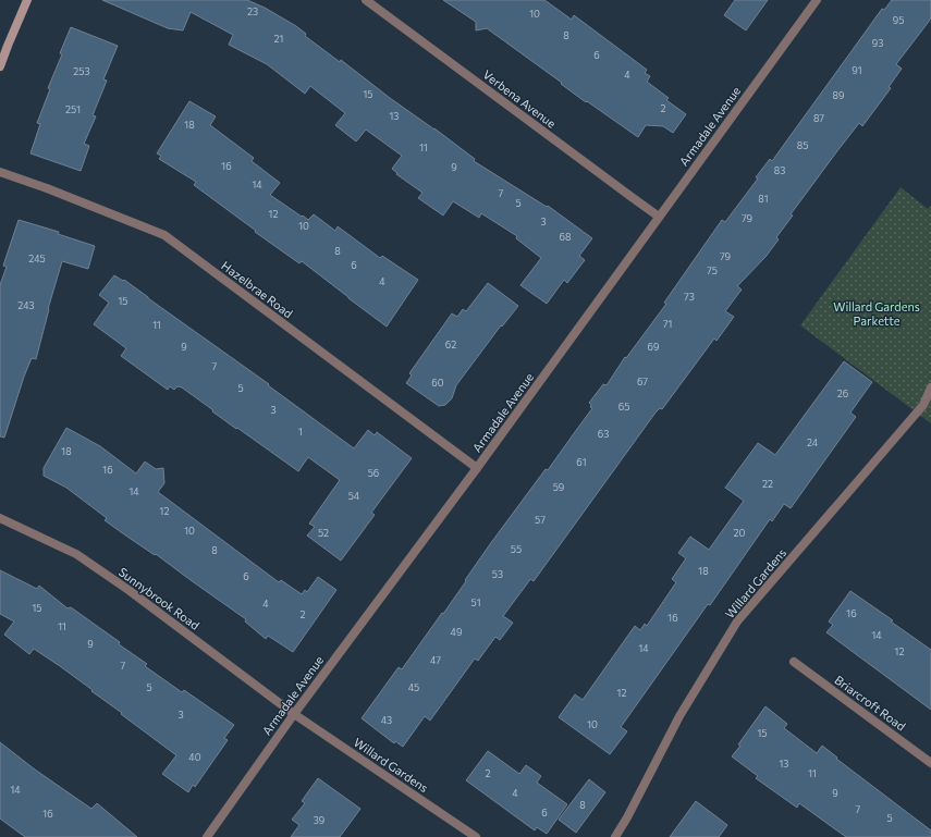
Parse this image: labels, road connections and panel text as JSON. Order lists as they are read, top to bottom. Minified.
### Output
{"streets":{"street":["Verbena Avenue","Armadale Avenue","Hazelbrae Road","Willard Gardens","Sunnybrook Road","Briarcroft Road"]},"crossings":[["Verbena Avenue","Armadale Avenue"],["Armadale Avenue","Hazelbrae Road"],["Armadale Avenue","Willard Gardens"],["Armadale Avenue","Sunnybrook Road"],["Willard Gardens","Sunnybrook Road"]],"parks":["Willard Gardens Parkette"],"house_numbers":["23","10","95","8","21","93","6","91","253","4","15","89","2","251","13","87","18","85","11","16","9","83","14","7","81","5","12","79","3","10","68","8","79","245","6","75","4","73","15","243","71","11","62","9","69","7","67","60","5","26","65","3","1","63","24","18","61","16","56","22","59","14","54","12","57","10","52","20","55","8","18","53","6","51","4","15","16","2","16","11","49","14","9","14","12","47","7","5","45","12","3","43","10","15","40","13","2","11","14","4","9","8","7","6","16","5","39"]}
